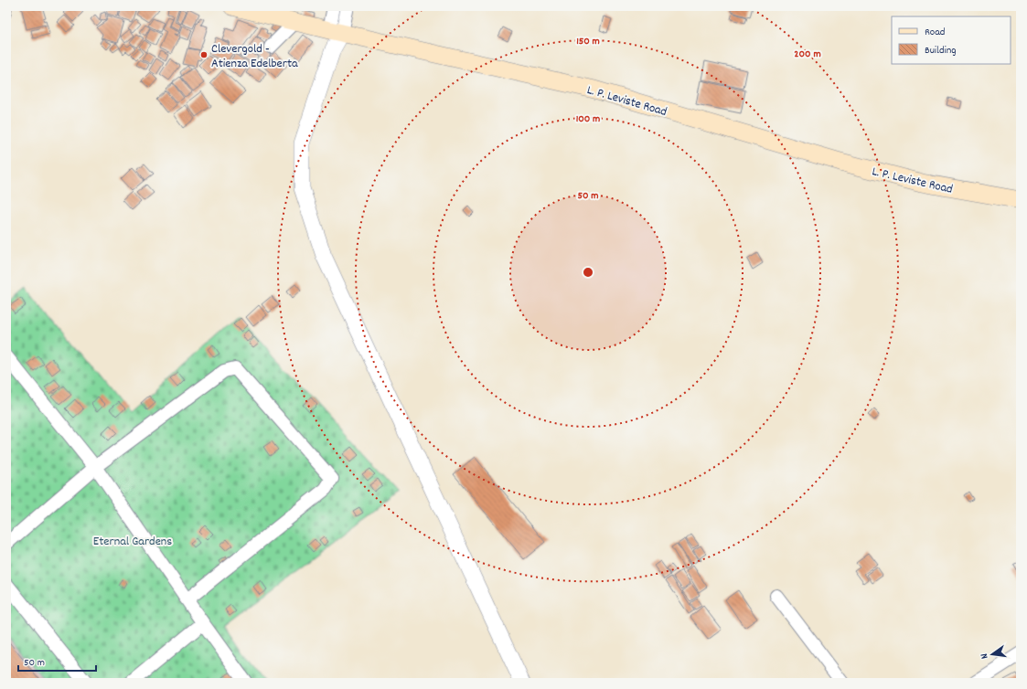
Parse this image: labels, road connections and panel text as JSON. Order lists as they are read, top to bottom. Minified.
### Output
{"streets":{"main road":["L. P. Leviste Road"]},"parks":["Eternal Gardens"],"places":["Clevergold - Atienza Edelberta"],"legend":["Road","Building"],"scale_bar":"50 m","north":"left","rings":["150 m","200 m","100 m","50 m"]}
